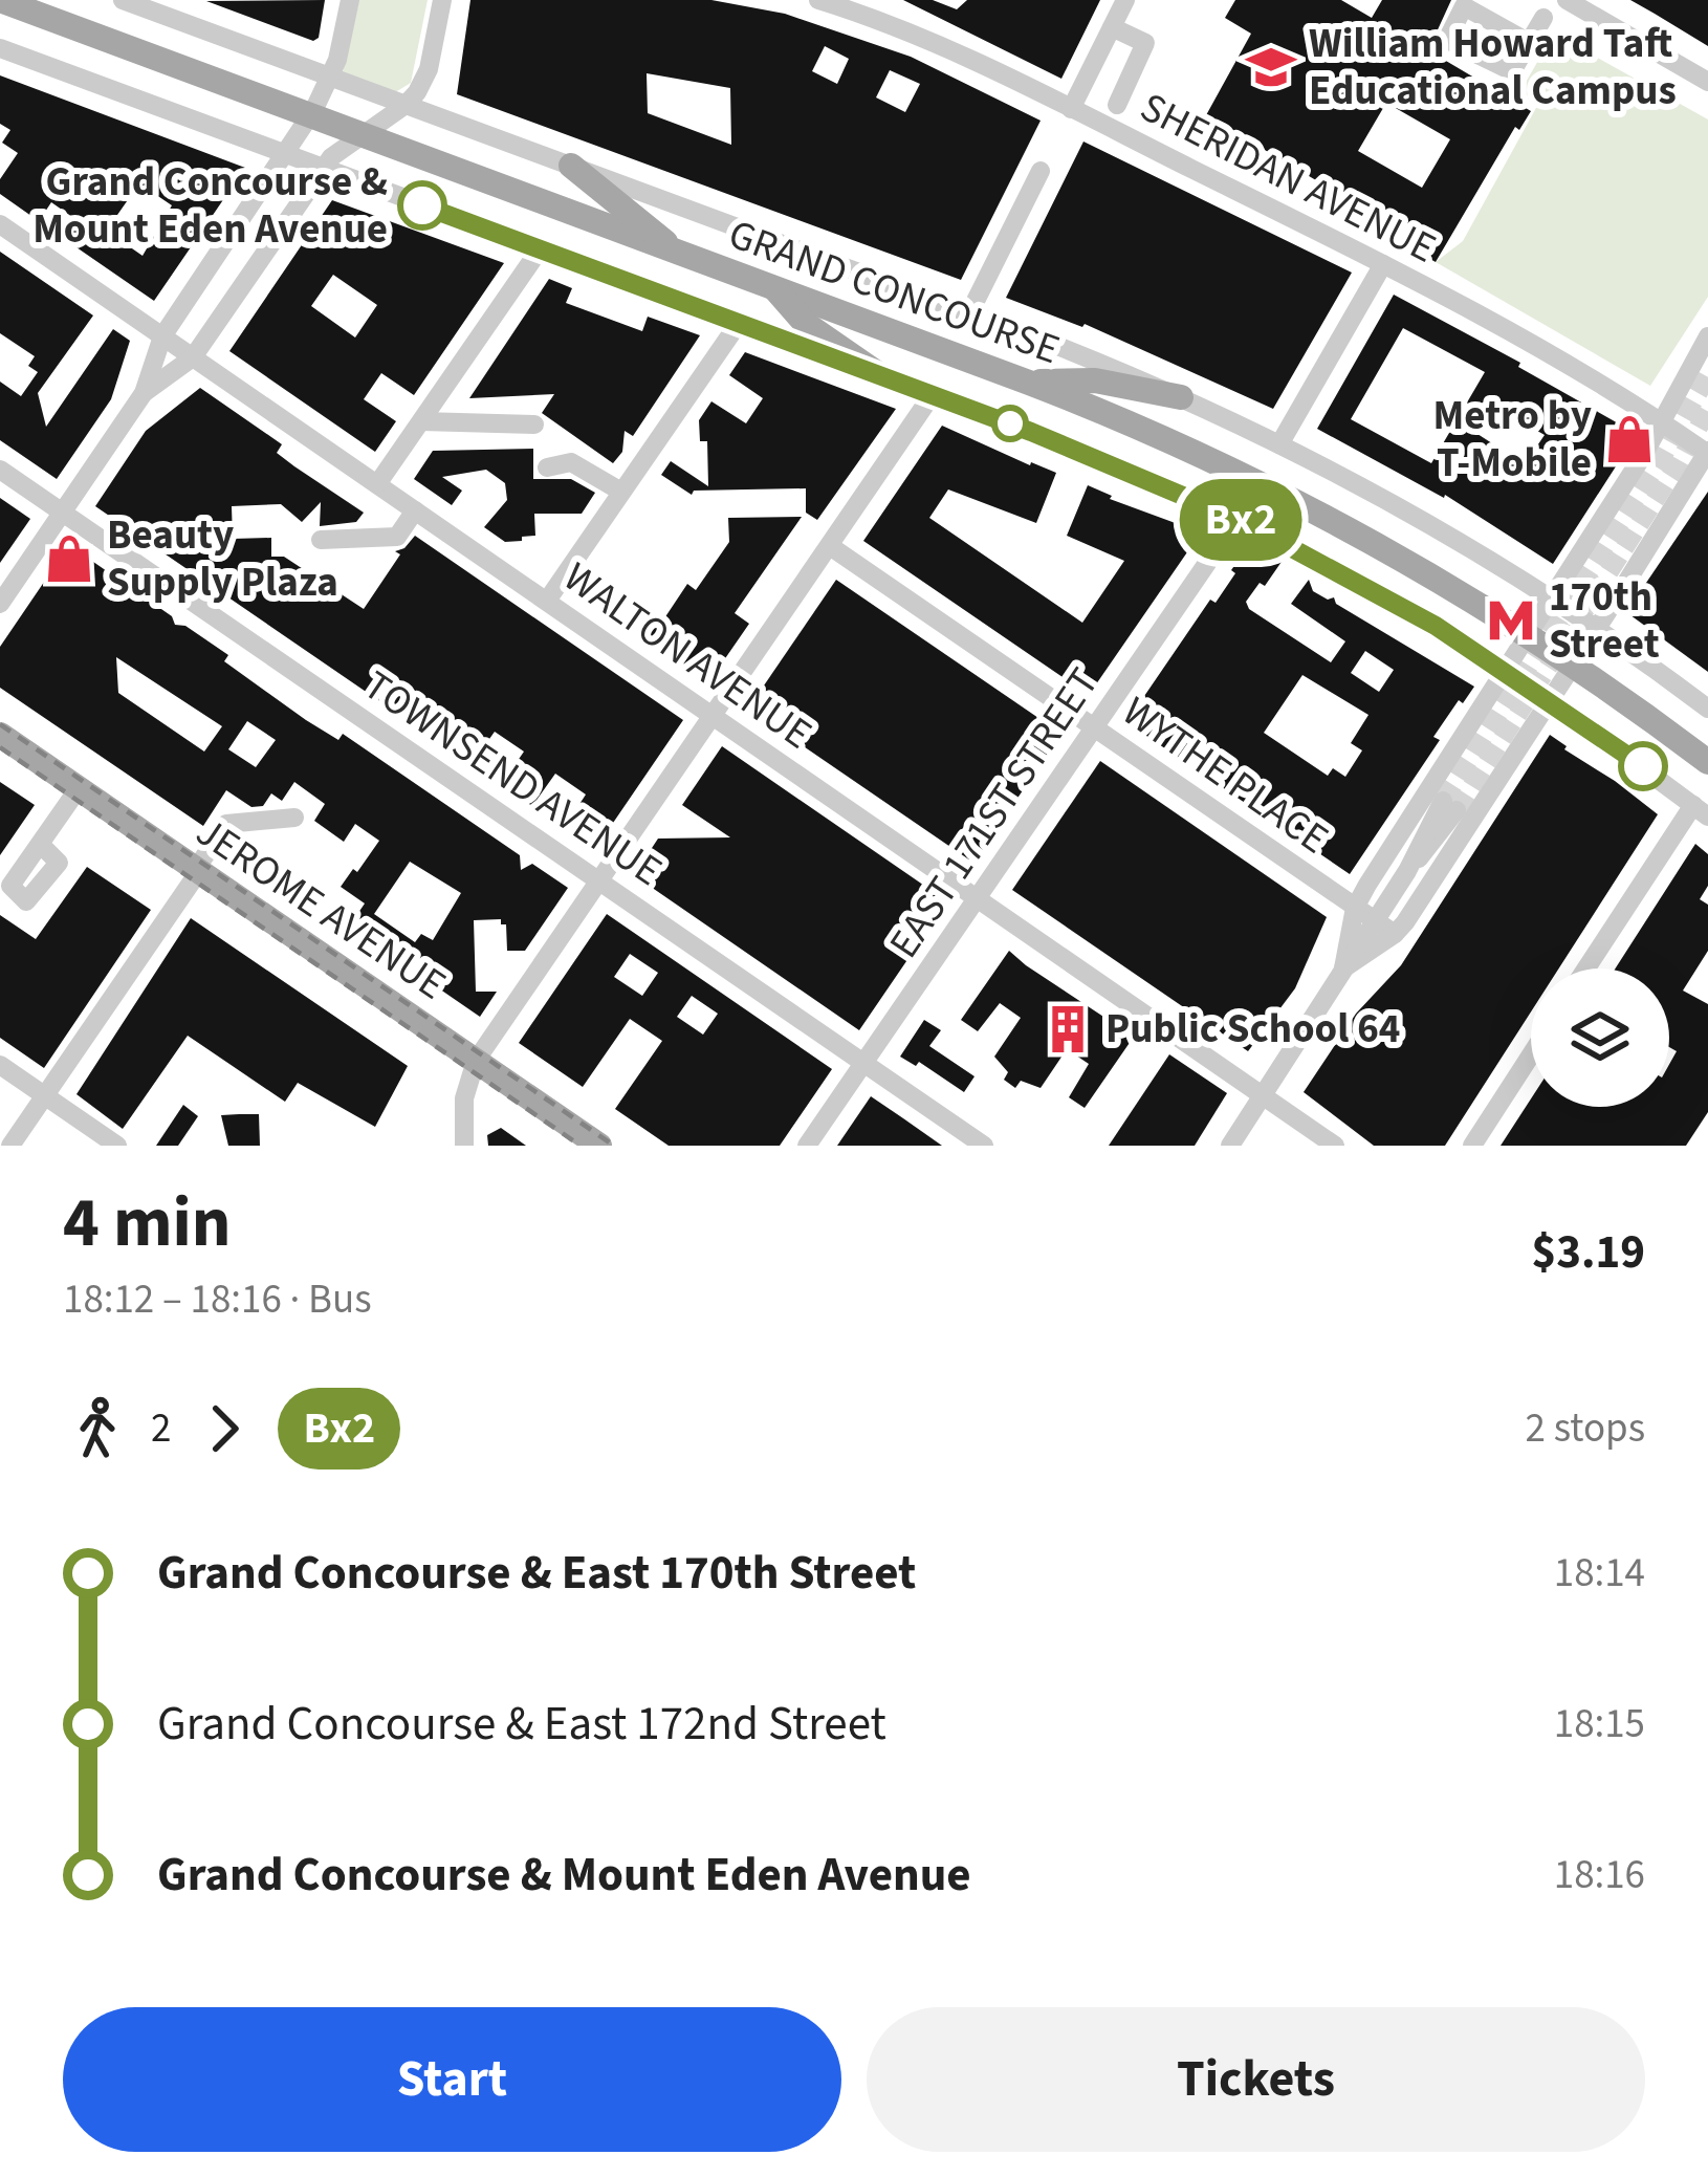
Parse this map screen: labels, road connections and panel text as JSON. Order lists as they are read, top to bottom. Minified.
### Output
{"streets":{"main road":["GRAND CONCOURSE","JEROME AVENUE"],"street":["SHERIDAN AVENUE","WALTON AVENUE","WYTHE PLACE","TOWNSEND AVENUE","EAST 171ST STREET"]},"crossings":[["GRAND CONCOURSE","EAST 171ST STREET"],["WALTON AVENUE","EAST 171ST STREET"],["WYTHE PLACE","EAST 171ST STREET"],["TOWNSEND AVENUE","EAST 171ST STREET"]],"places":{"school or university":["William Howard Taft Educational Campus"],"other":["Grand Concourse & Mount Eden Avenue"],"shop":["Metro by T-Mobile","Beauty Supply Plaza"],"metro station":["170th Street"],"building":["Public School 64"]},"lines":["bus line Bx2"],"page":{"on_map":"Bx2","heading":["4 min","18:12 – 18:16 · Bus","$3.19"],"legs":["2","Bx2","2 stops"],"list":[{"name":"Grand Concourse & East 170th Street","value":"18:14"},{"name":"Grand Concourse & East 172nd Street","value":"18:15"},{"name":"Grand Concourse & Mount Eden Avenue","value":"18:16"}],"buttons":["Start","Tickets"]}}
